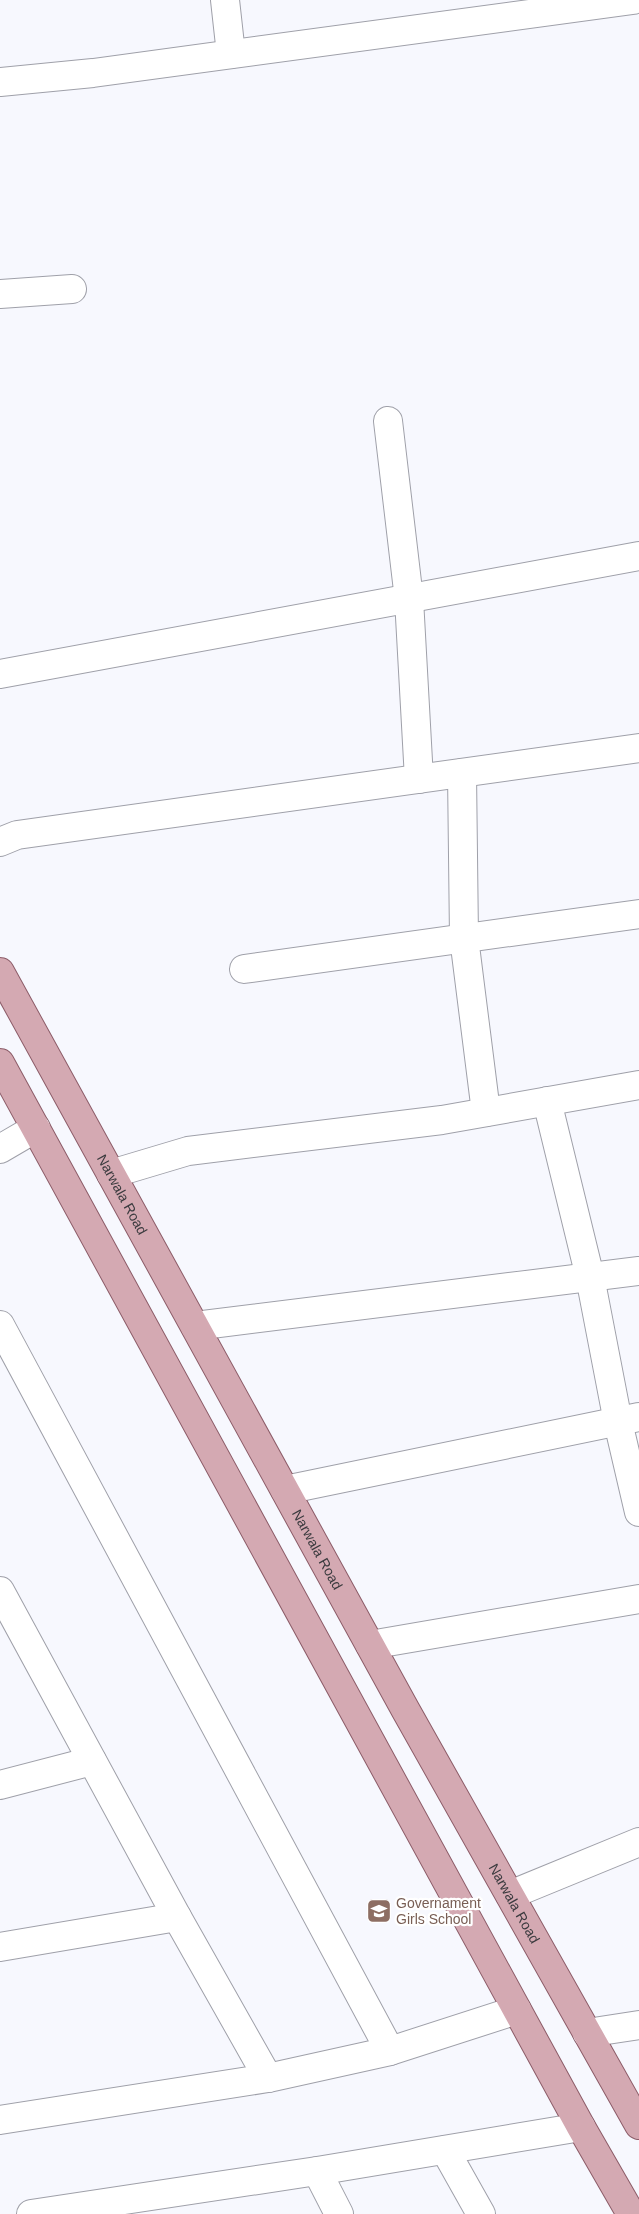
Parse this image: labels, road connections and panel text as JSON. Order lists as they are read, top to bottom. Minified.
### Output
{"streets":{"main road":["Narwala Road"]},"places":{"school or university":["Governament Girls School"]}}
